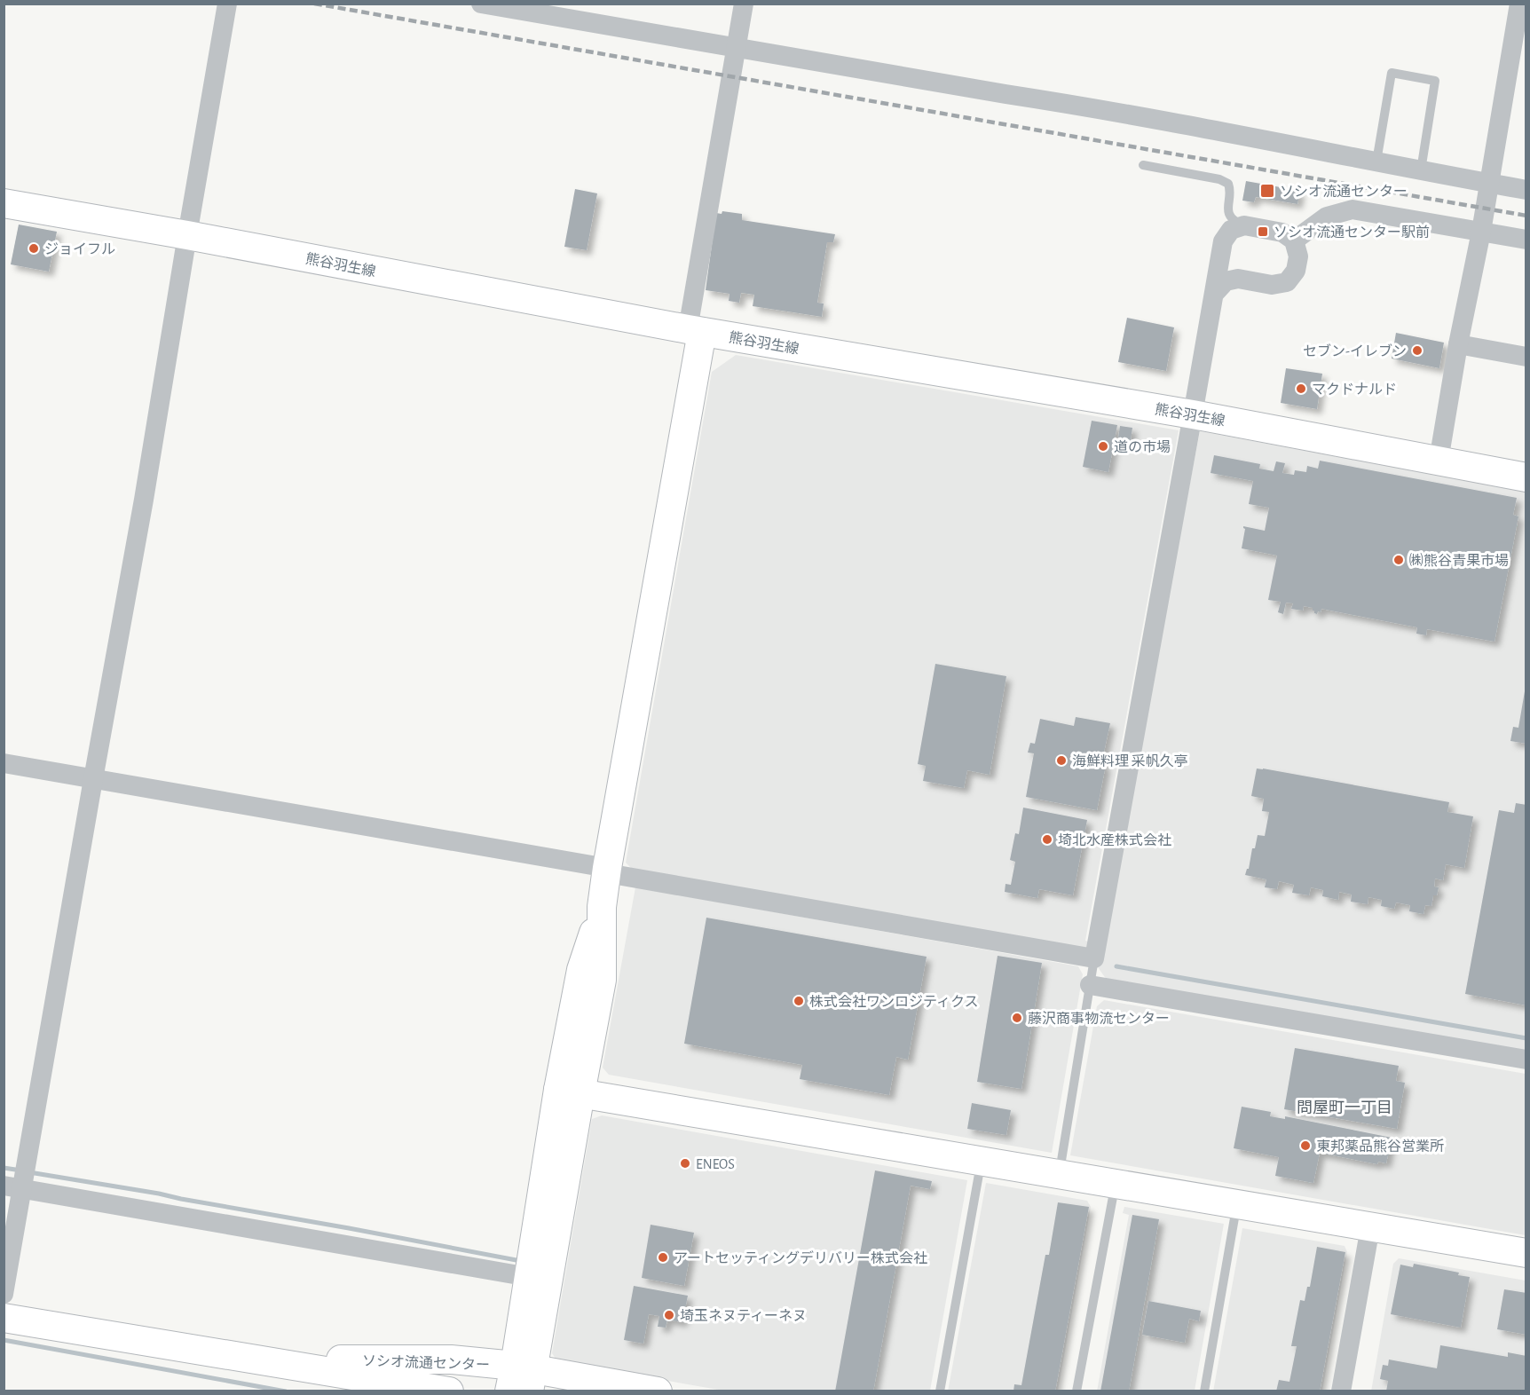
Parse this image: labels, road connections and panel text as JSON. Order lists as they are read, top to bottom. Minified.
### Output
{"streets":{"street":["熊谷羽生線","ソシオ流通センター"]},"districts":["問屋町一丁目"],"places":{"transit":["ソシオ流通センター","ソシオ流通センター駅前"],"other":["ジョイフル","セブン-イレブン","マクドナルド","道の市場","㈱熊谷青果市場","海鮮料理 采帆久亭","埼北水産株式会社","株式会社ワンロジティクス","藤沢商事物流センター","東邦薬品熊谷営業所","ENEOS","アートセッティングデリバリー株式会社","埼玉ネヌティーネヌ"]}}
